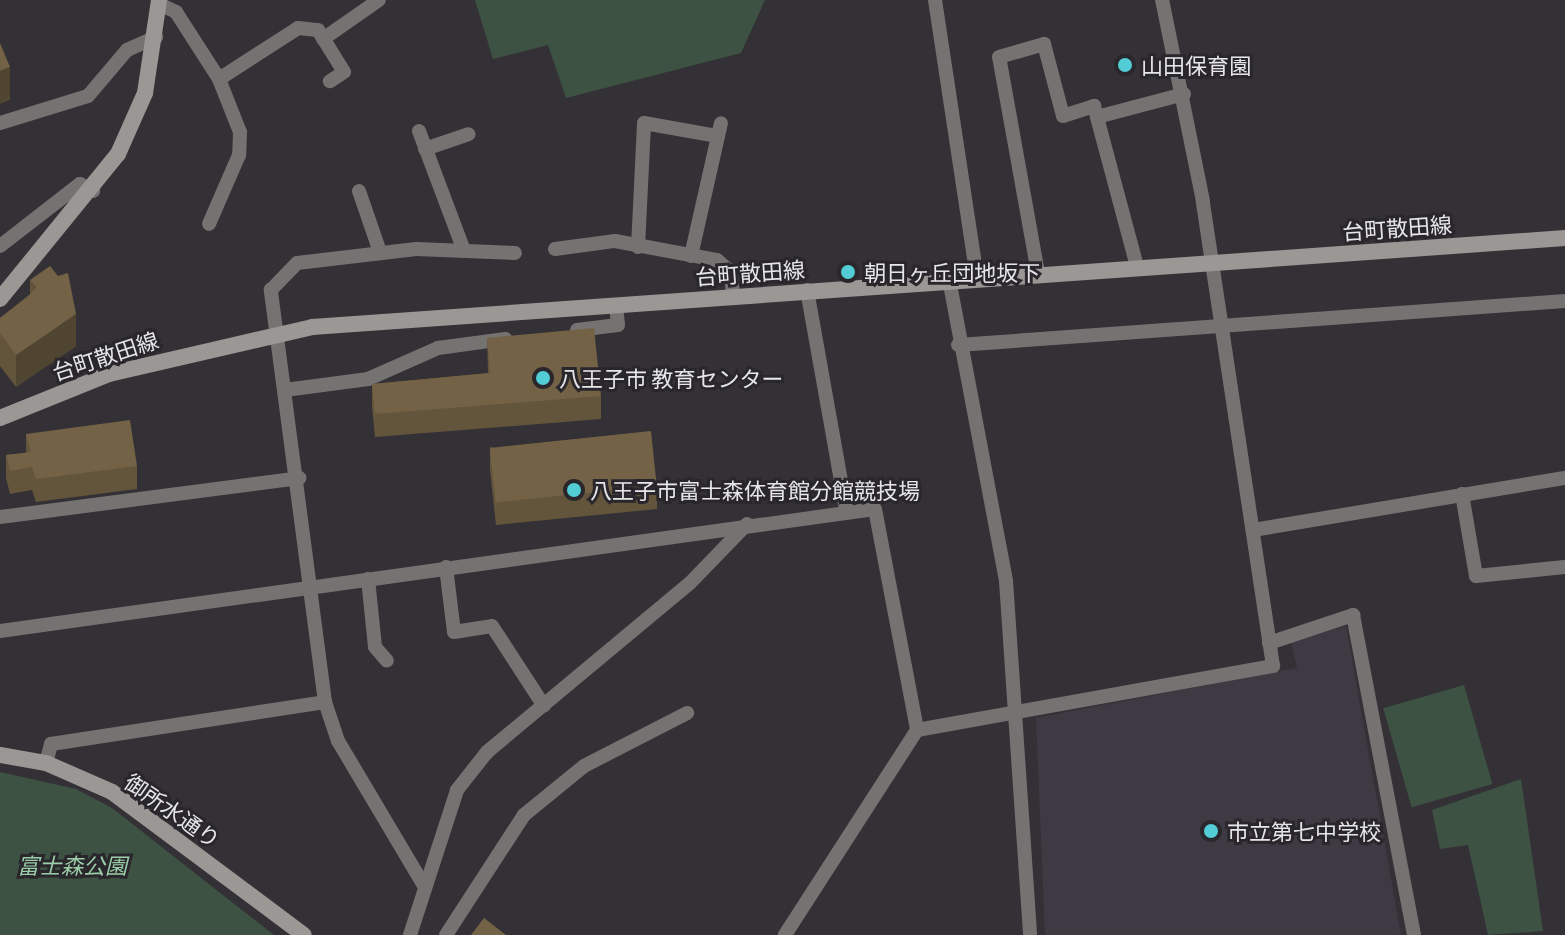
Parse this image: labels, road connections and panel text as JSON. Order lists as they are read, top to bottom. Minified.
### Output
{"streets":{"street":["台町散田線","御所水通り"]},"parks":["富士森公園"],"places":["山田保育園","朝日ヶ丘団地坂下","八王子市 教育センター","八王子市富士森体育館分館競技場","市立第七中学校"]}
